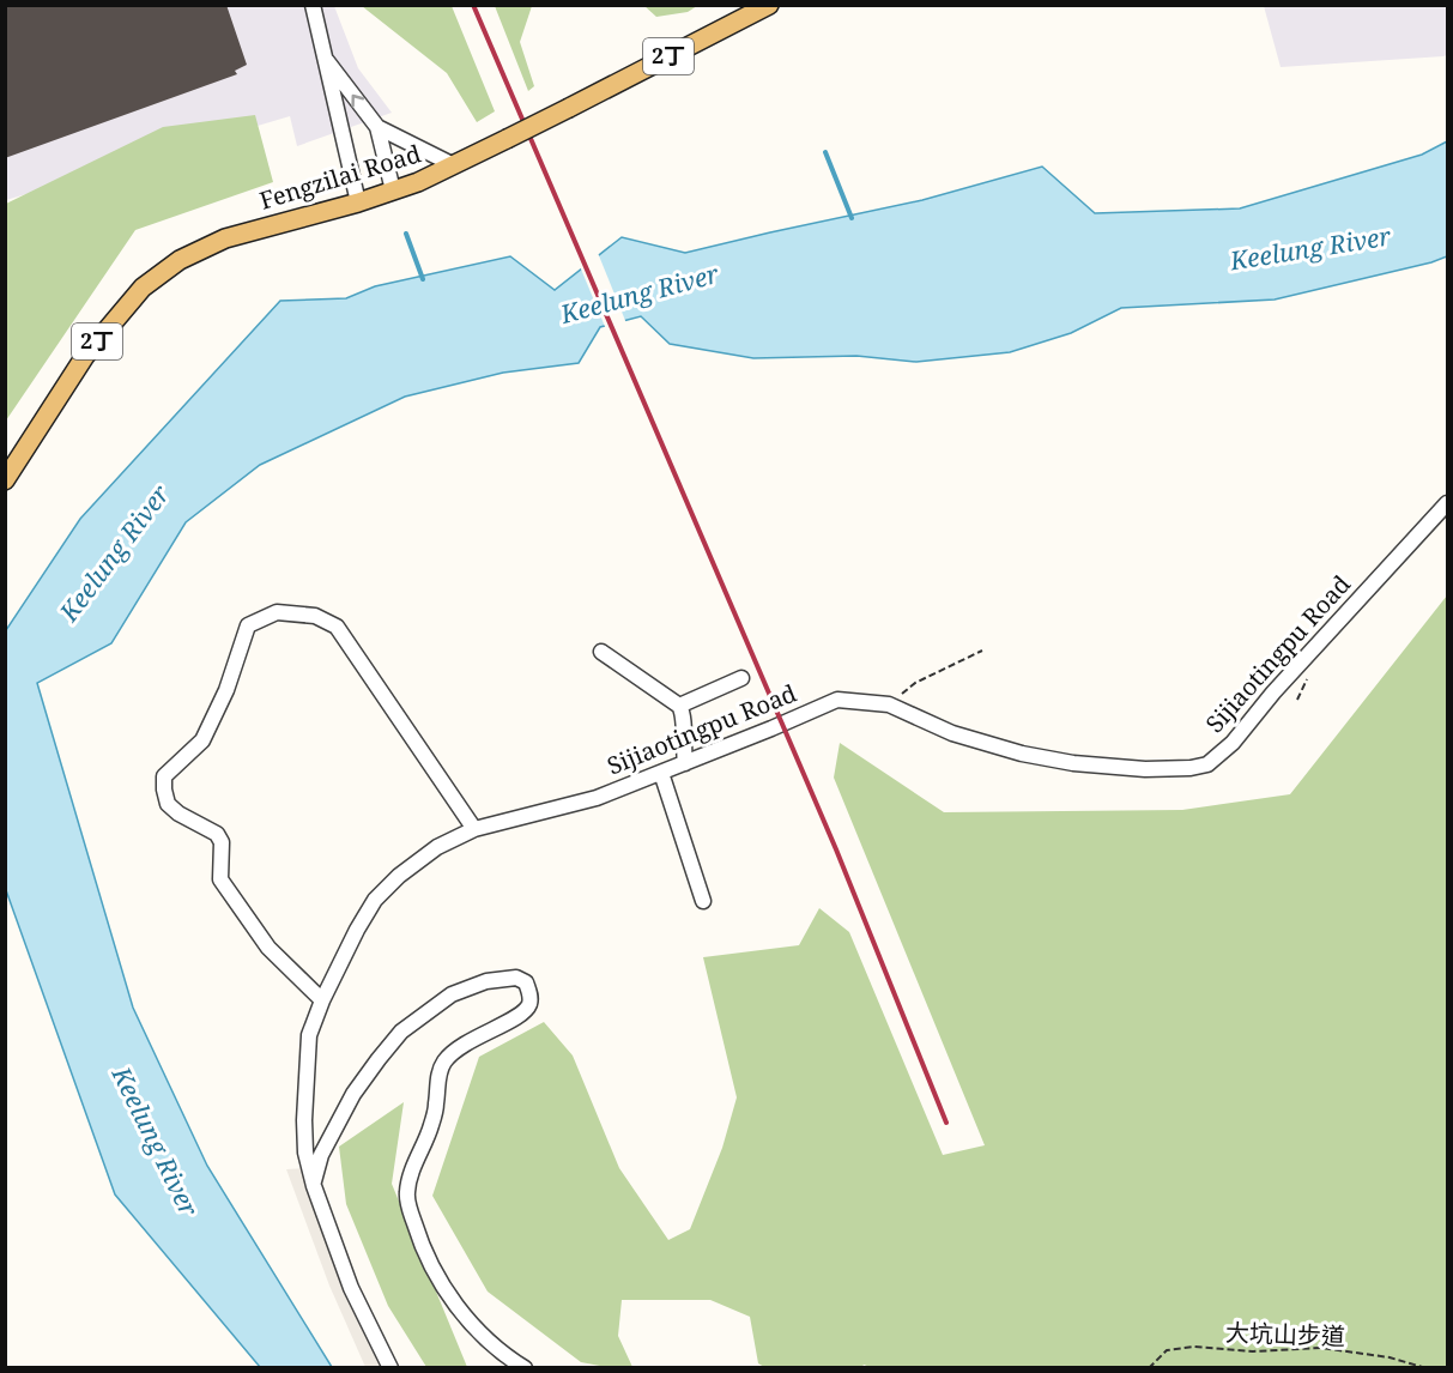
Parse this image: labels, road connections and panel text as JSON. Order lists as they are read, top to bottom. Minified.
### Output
{"streets":{"main road":["2丁","Fengzilai Road"],"street":["Sijiaotingpu Road"],"path":["大坑山步道"]},"crossings":[["2丁","Fengzilai Road"]],"water":["Keelung River"]}
